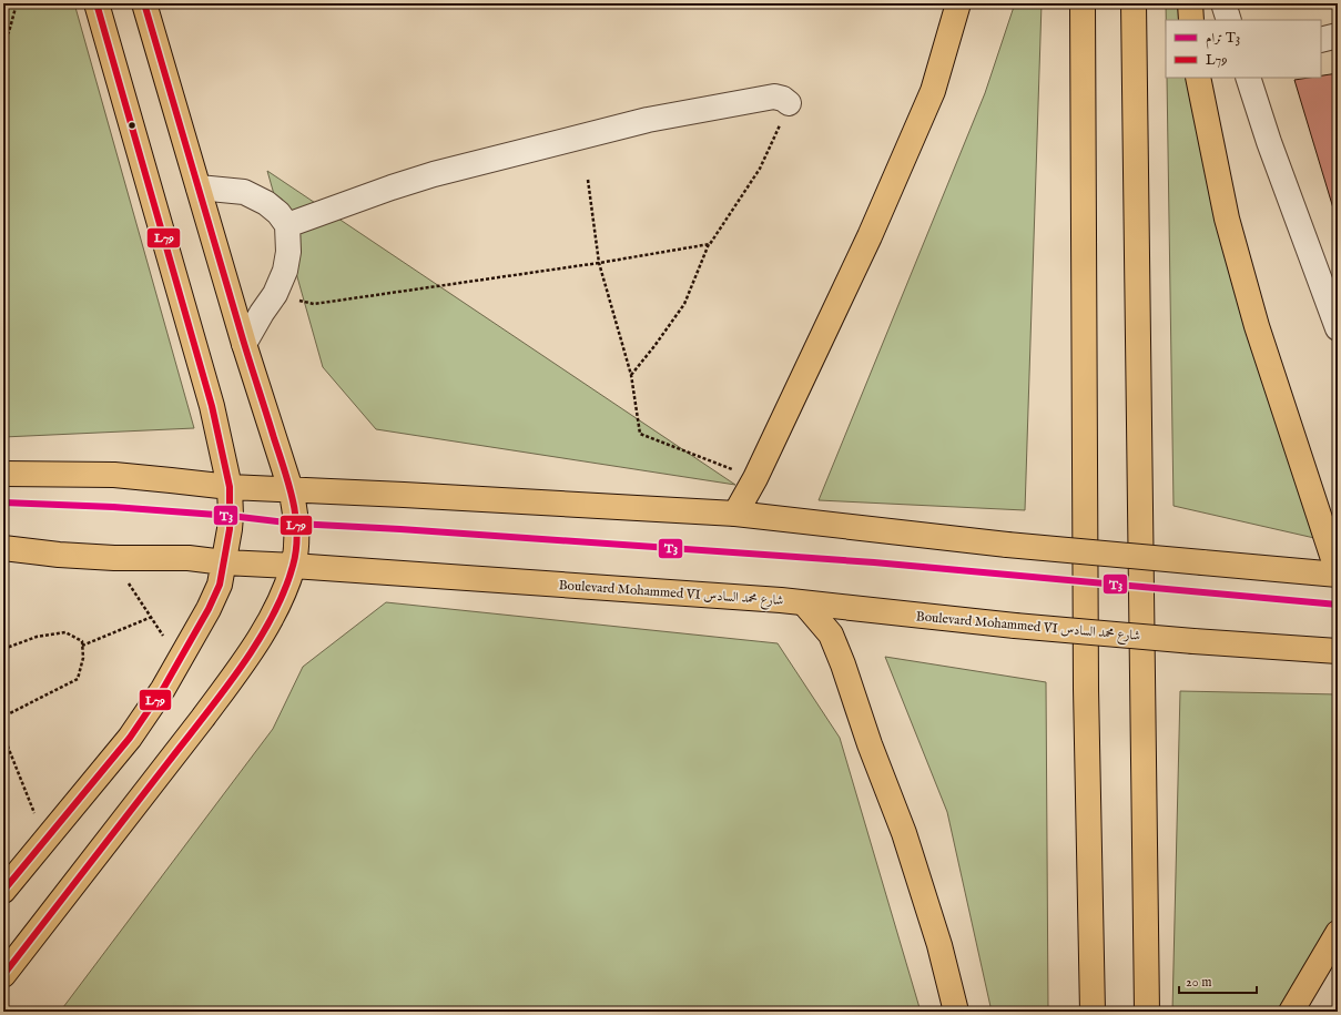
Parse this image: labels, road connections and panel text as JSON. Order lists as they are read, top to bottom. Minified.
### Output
{"streets":{"main road":["Boulevard Mohammed VI شارع محمد السادس"]},"lines":["transit line L79","tram line T3"],"legend":["ترام T3","L79"],"scale_bar":"20 m"}
